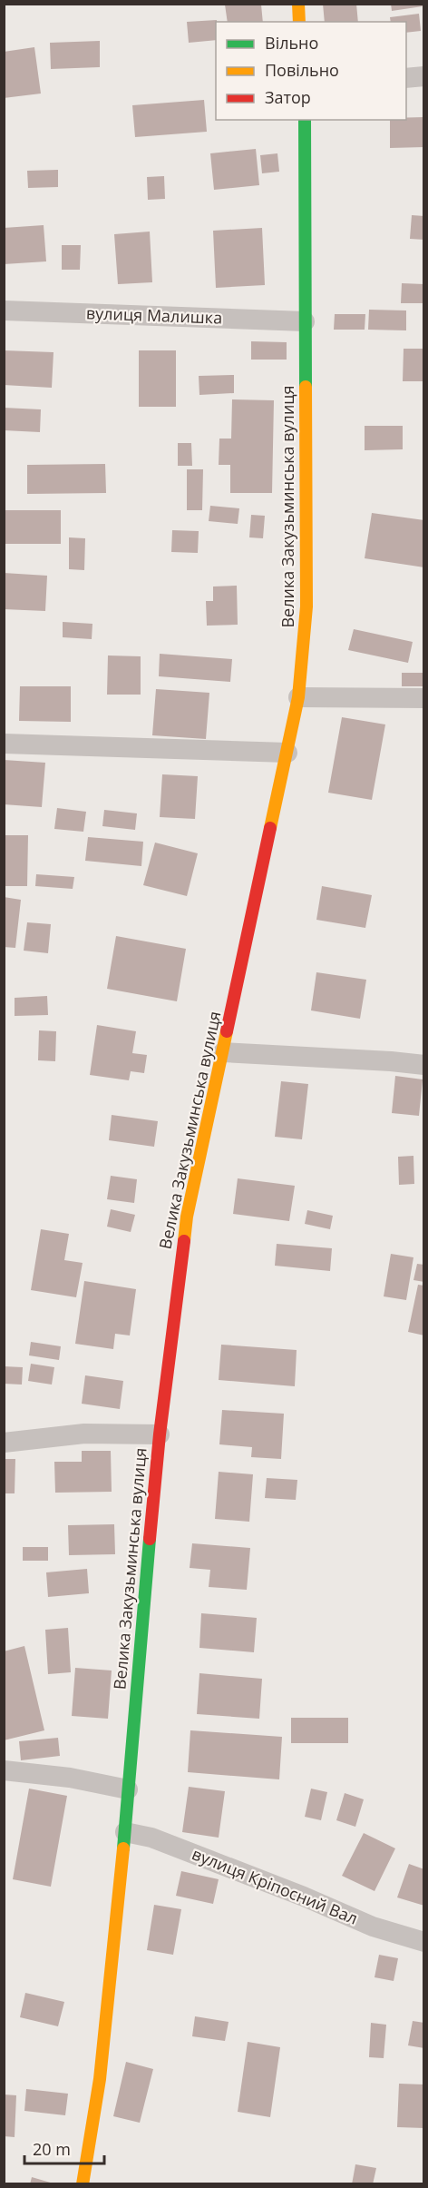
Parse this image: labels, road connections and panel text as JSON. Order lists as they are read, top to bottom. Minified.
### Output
{"streets":{"street":["вулиця Малишка","Велика Закузьминська вулиця","вулиця Кріпосний Вал"]},"crossings":[["вулиця Малишка","Велика Закузьминська вулиця"],["Велика Закузьминська вулиця","вулиця Кріпосний Вал"]],"legend":["Вільно","Повільно","Затор"],"scale_bar":"20 m"}
